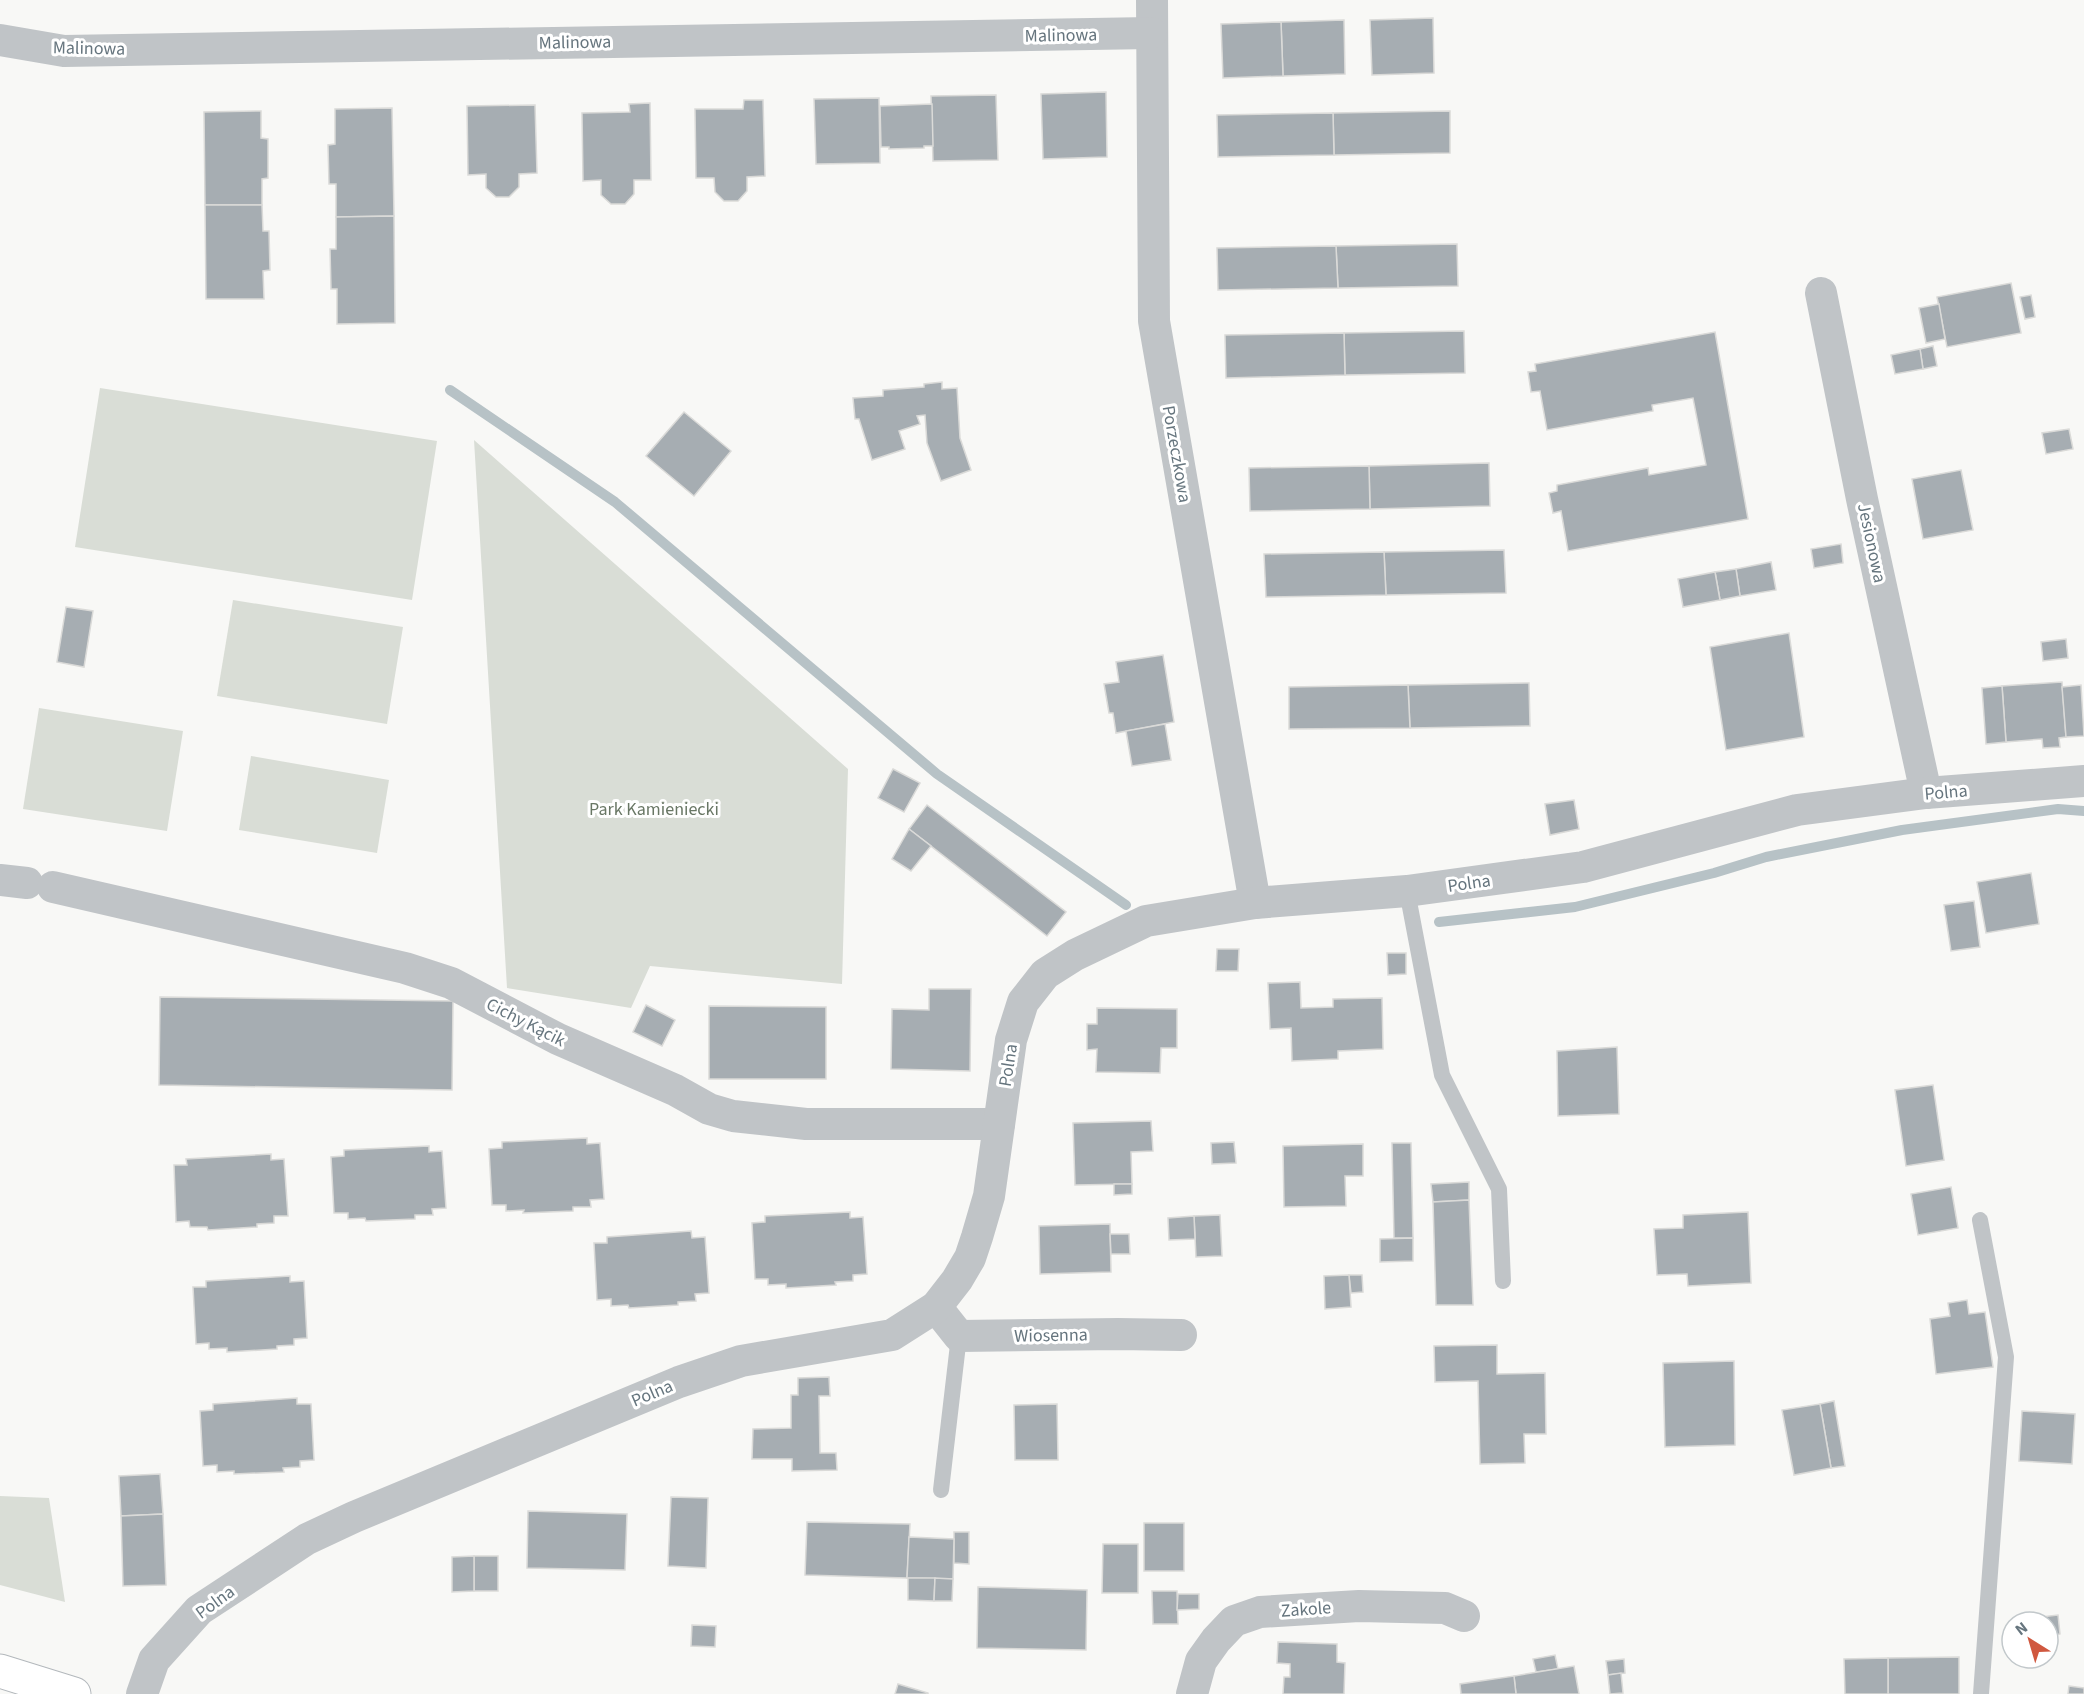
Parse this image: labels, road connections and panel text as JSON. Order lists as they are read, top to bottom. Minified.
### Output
{"streets":{"street":["Malinowa","Porzeczkowa","Jesionowa","Polna","Cichy Kącik","Wiosenna","Zakole"]},"crossings":[["Malinowa","Porzeczkowa"],["Porzeczkowa","Polna"],["Jesionowa","Polna"],["Polna","Cichy Kącik"]],"parks":["Park Kamieniecki"],"north":"top left"}
